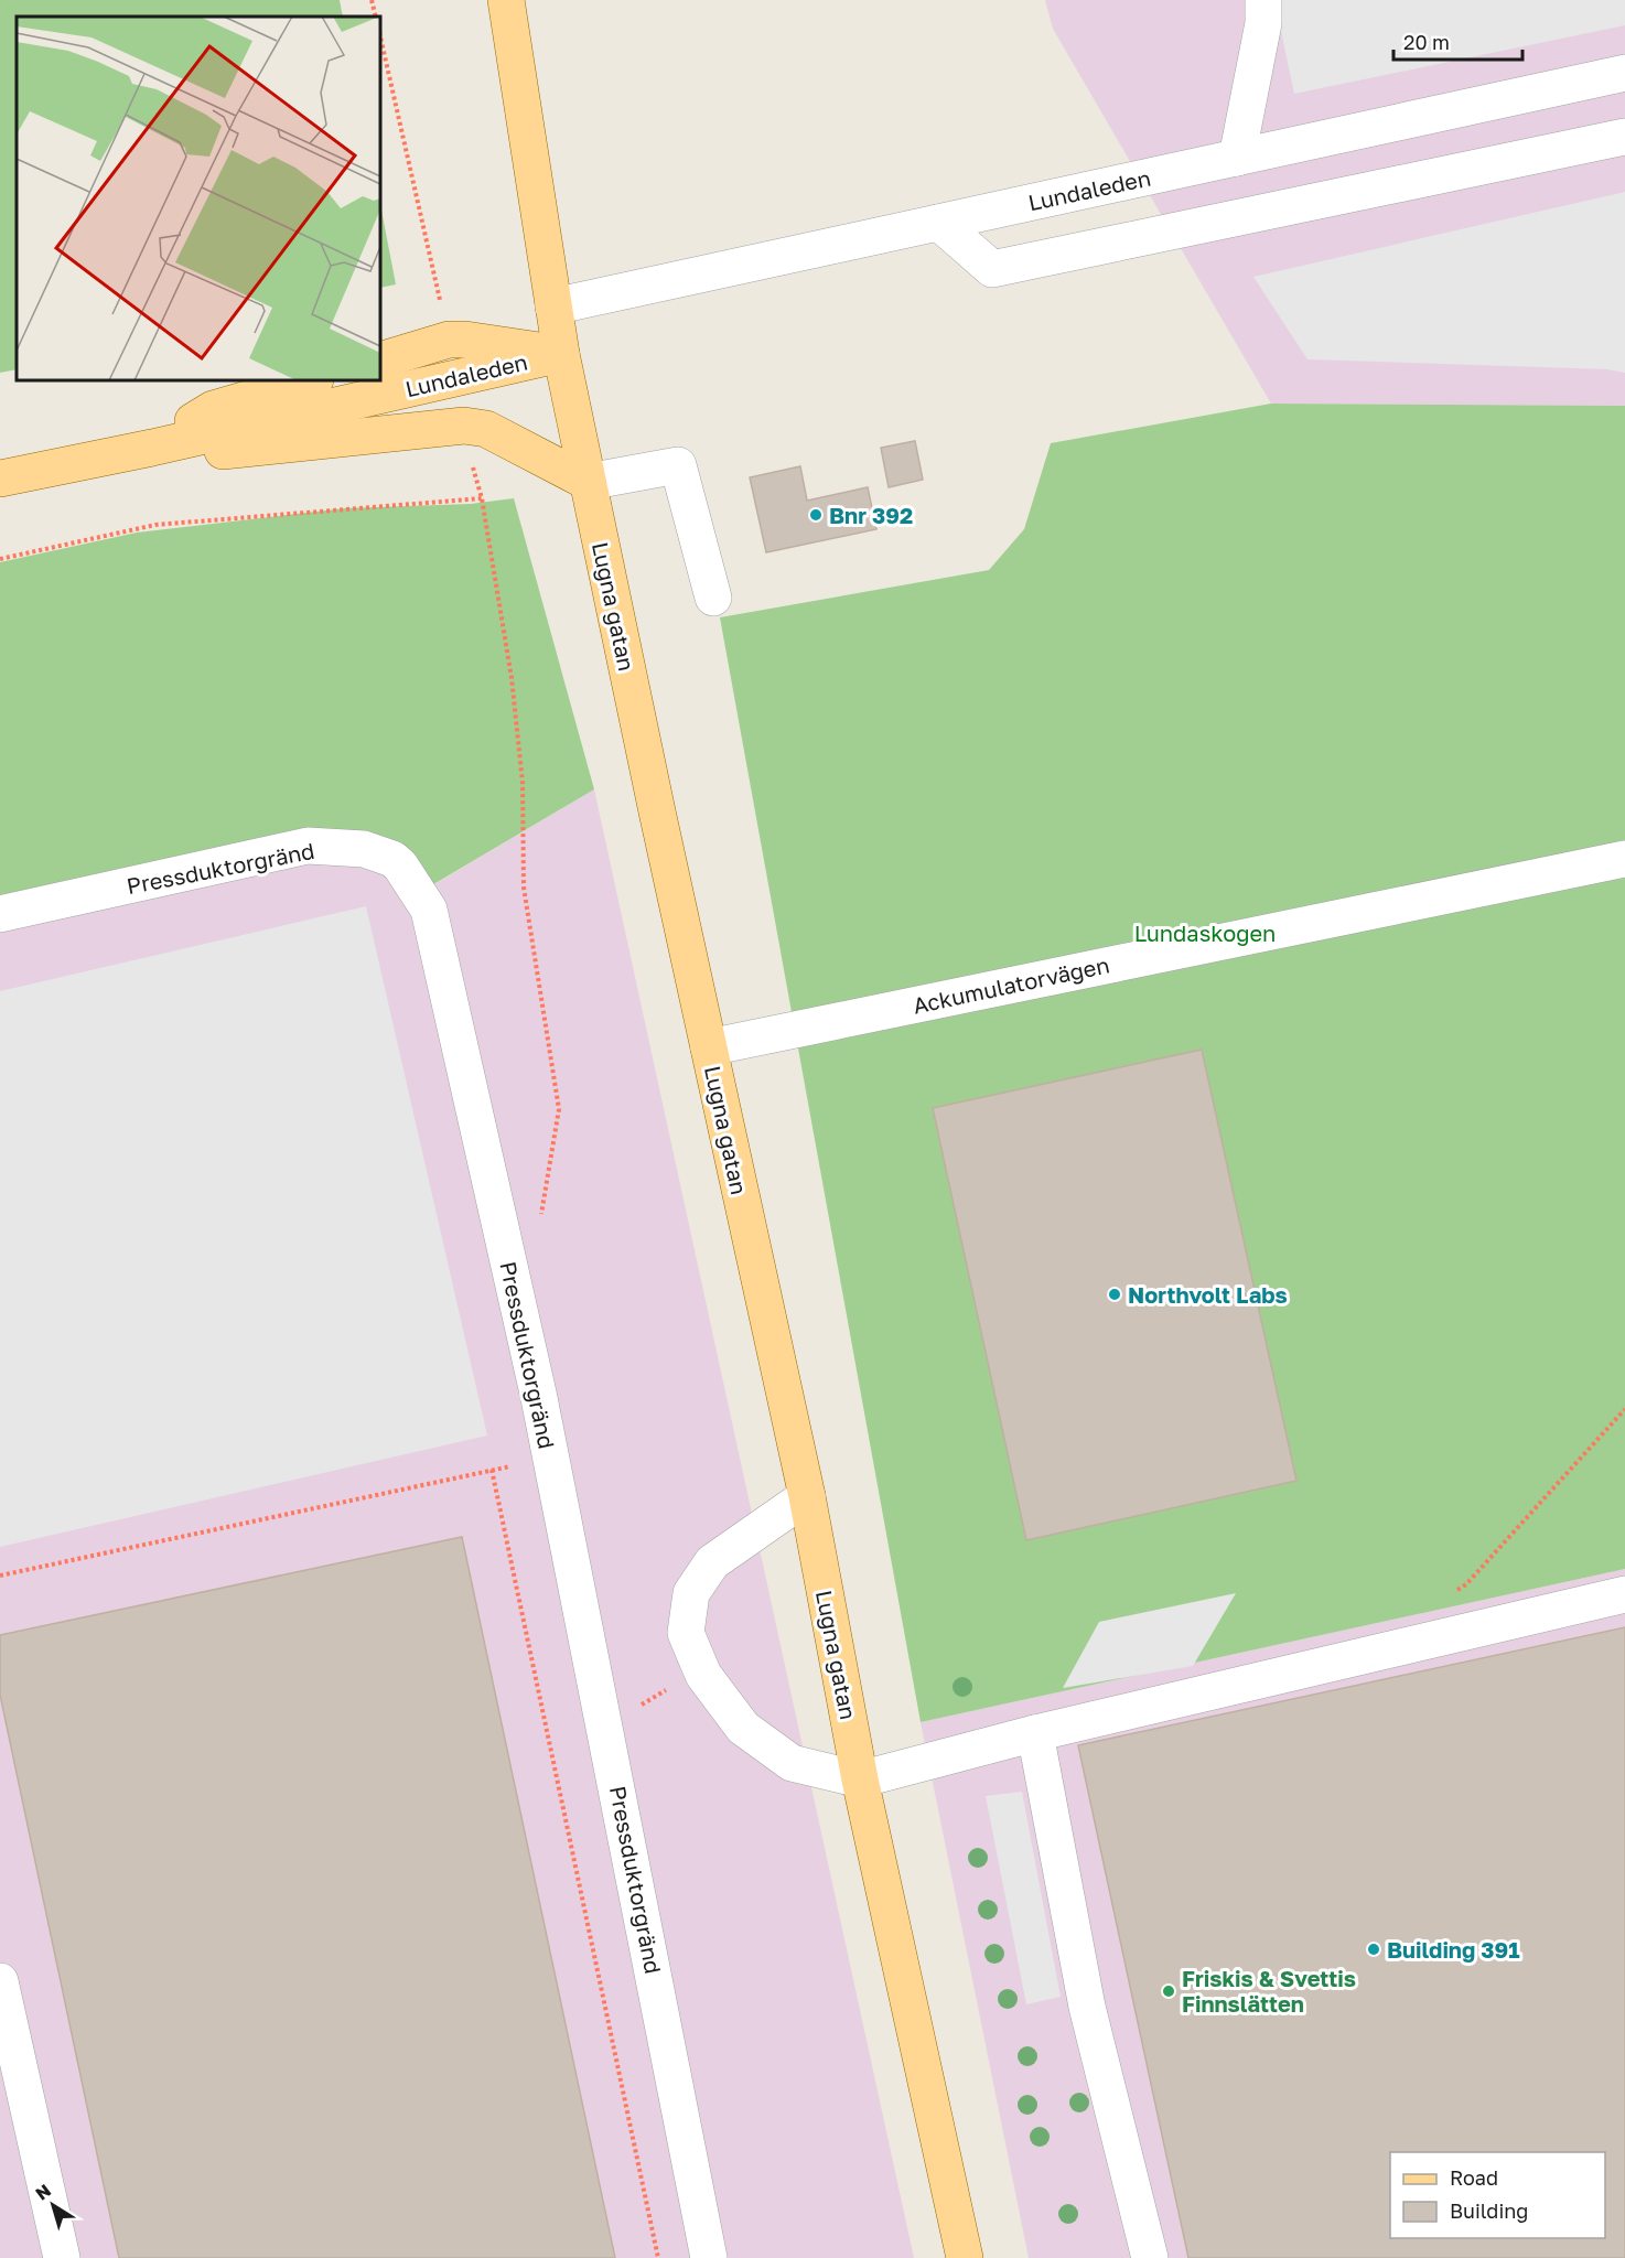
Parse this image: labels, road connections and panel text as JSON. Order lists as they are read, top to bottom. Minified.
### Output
{"streets":{"main road":["Lundaleden","Lugna gatan"],"street":["Pressduktorgränd","Ackumulatorvägen"]},"crossings":[["Lundaleden","Lugna gatan"],["Lugna gatan","Ackumulatorvägen"]],"parks":["Lundaskogen"],"places":["Bnr 392","Northvolt Labs","Building 391","Friskis & Svettis Finnslätten"],"legend":["Road","Building"],"scale_bar":"20 m","north":"top left"}
